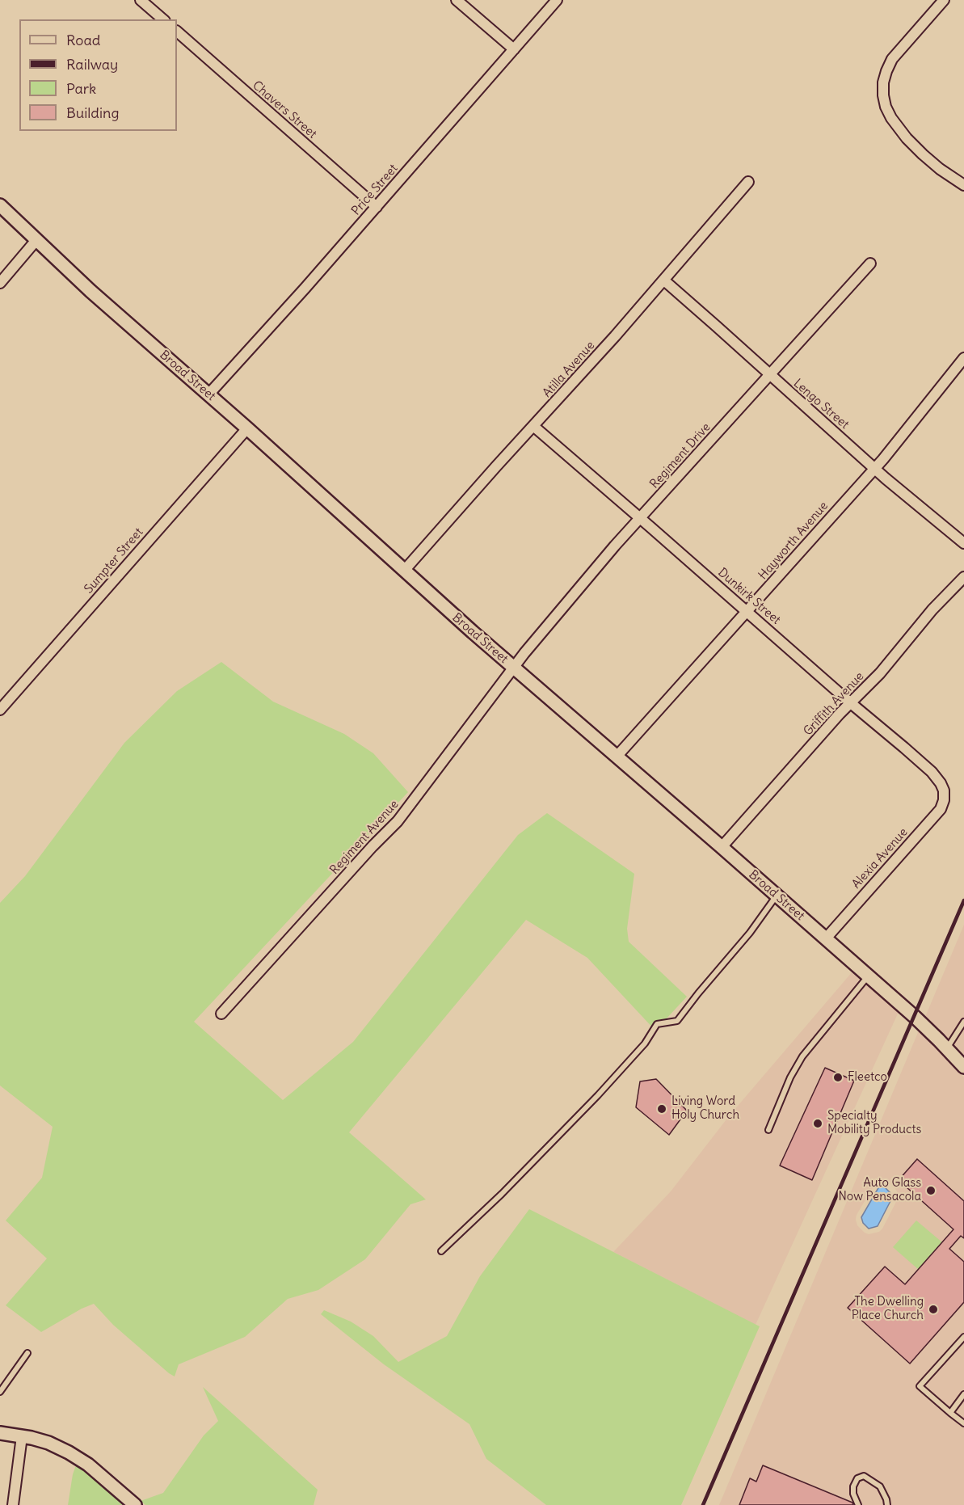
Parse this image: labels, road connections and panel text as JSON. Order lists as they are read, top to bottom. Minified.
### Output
{"streets":{"street":["Chavers Street","Price Street","Atilla Avenue","Broad Street","Lengo Street","Regiment Drive","Hayworth Avenue","Sumpter Street","Dunkirk Street","Griffith Avenue","Regiment Avenue","Alexia Avenue"]},"crossings":[["Chavers Street","Price Street"],["Price Street","Broad Street"],["Atilla Avenue","Broad Street"],["Atilla Avenue","Lengo Street"],["Atilla Avenue","Dunkirk Street"],["Broad Street","Regiment Drive"],["Broad Street","Hayworth Avenue"],["Broad Street","Sumpter Street"],["Broad Street","Griffith Avenue"],["Broad Street","Regiment Avenue"],["Broad Street","Alexia Avenue"],["Lengo Street","Regiment Drive"],["Lengo Street","Hayworth Avenue"],["Regiment Drive","Dunkirk Street"],["Regiment Drive","Regiment Avenue"],["Hayworth Avenue","Dunkirk Street"],["Dunkirk Street","Griffith Avenue"],["Dunkirk Street","Alexia Avenue"]],"places":["Fleetco","Living Word Holy Church","Specialty Mobility Products","Auto Glass Now Pensacola","The Dwelling Place Church"],"legend":["Road","Railway","Park","Building"]}
